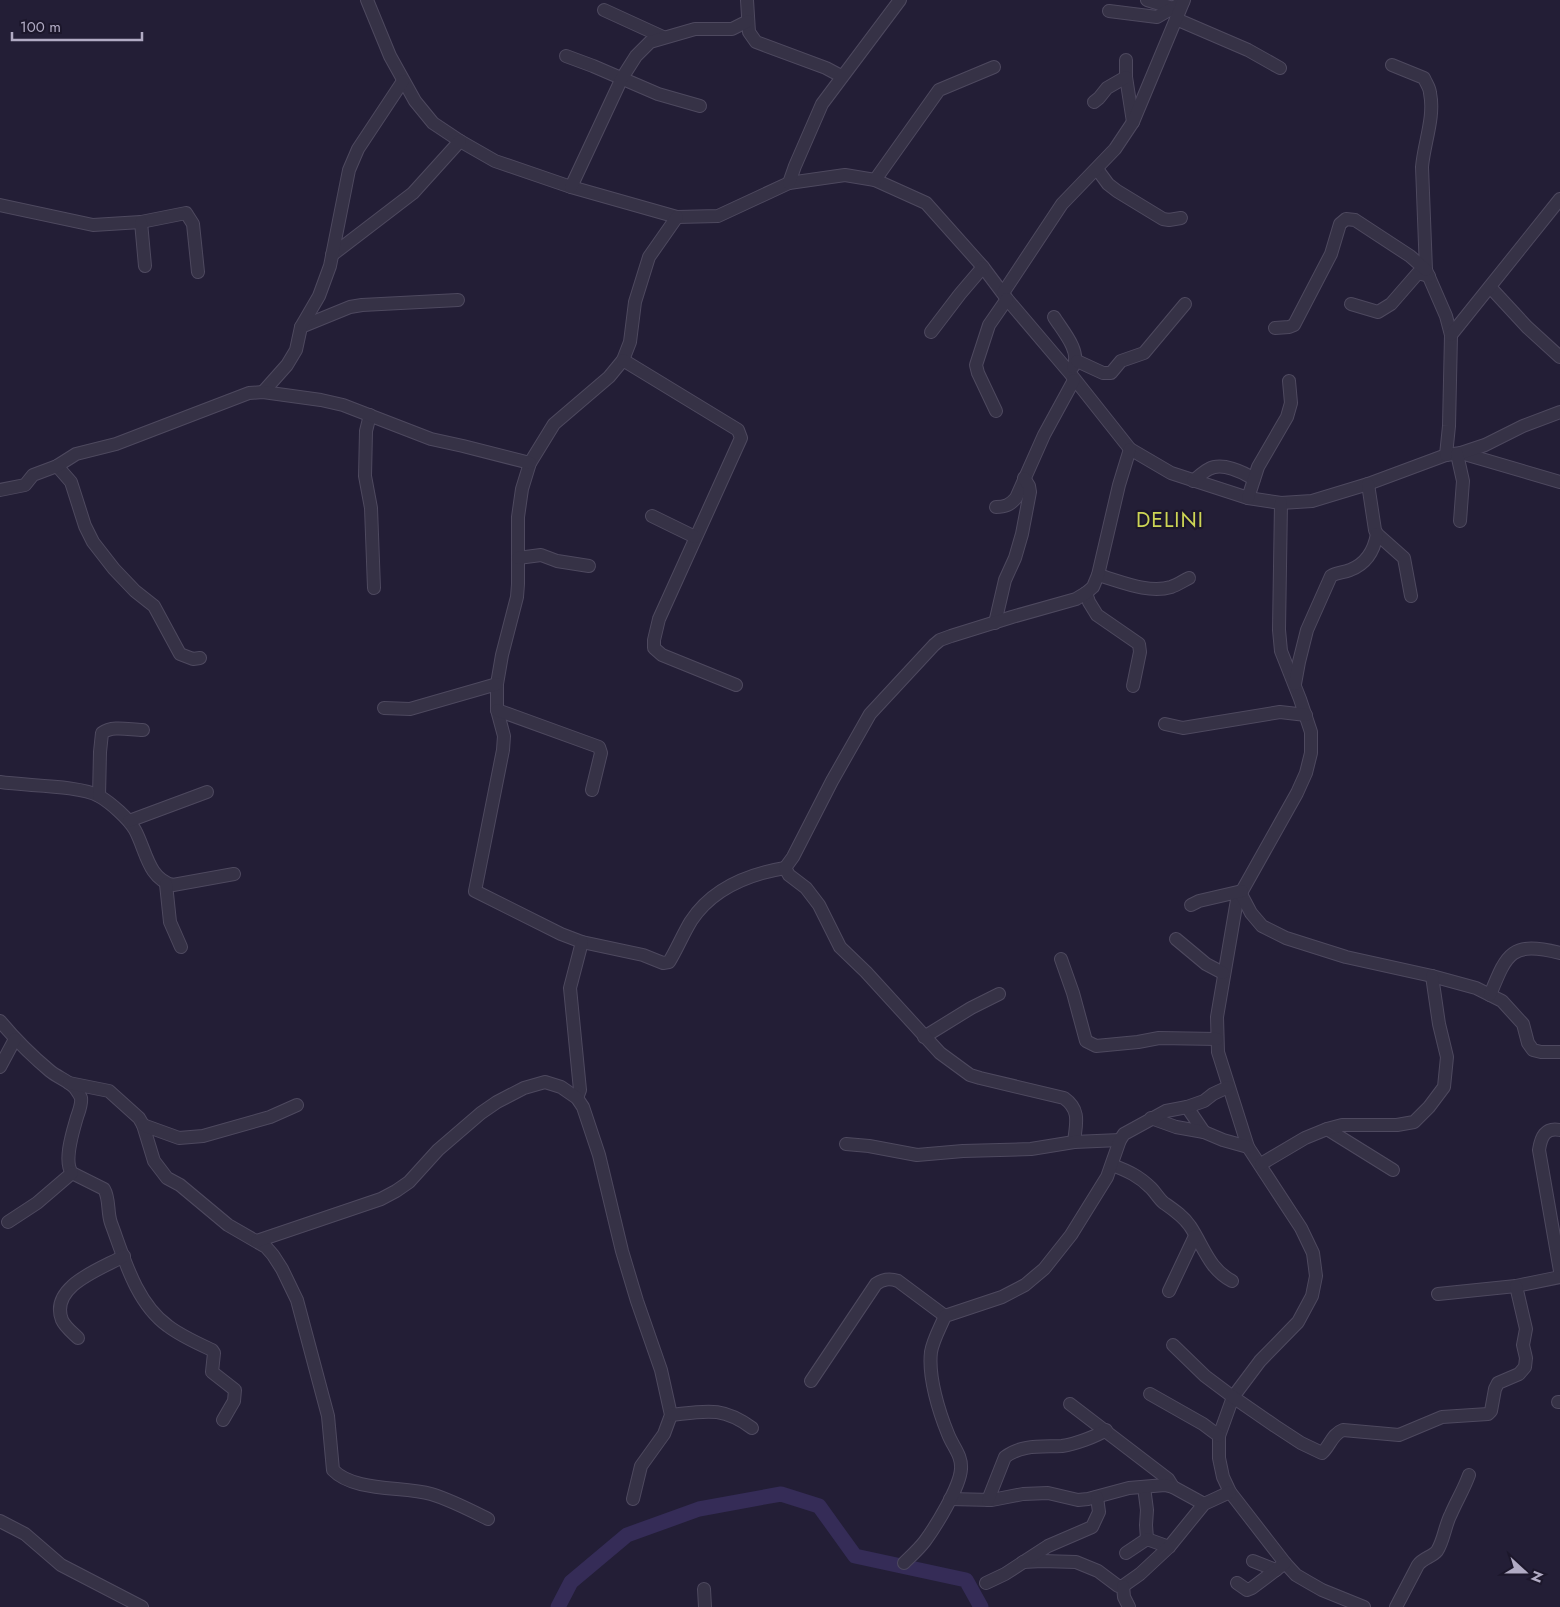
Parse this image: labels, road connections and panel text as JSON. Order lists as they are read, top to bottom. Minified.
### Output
{"districts":["DELINI"],"scale_bar":"100 m","north":"right"}
